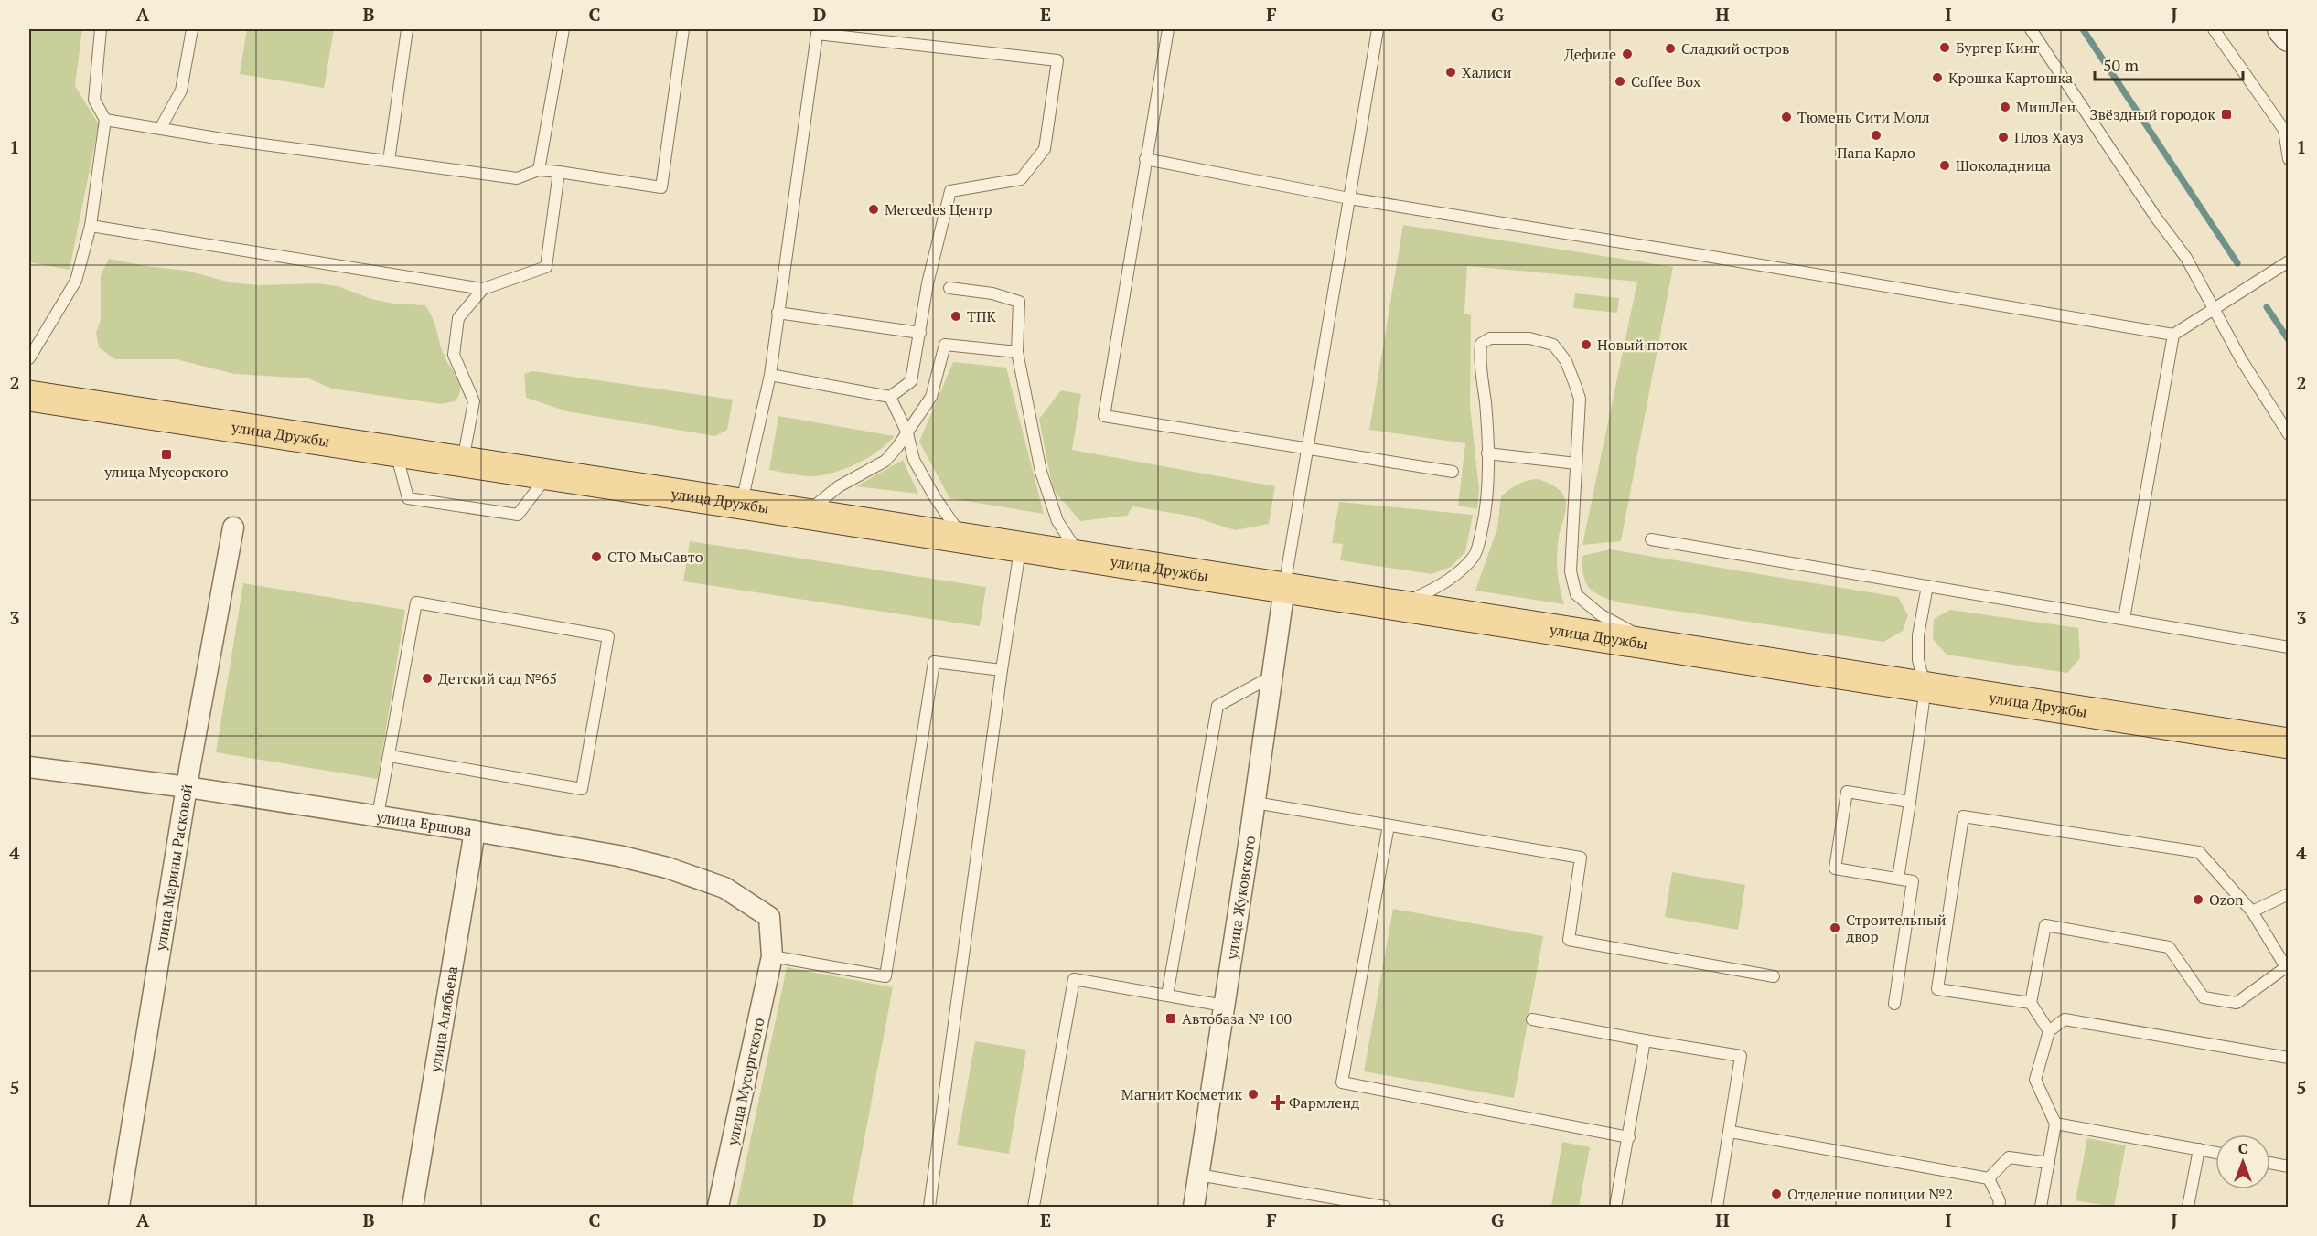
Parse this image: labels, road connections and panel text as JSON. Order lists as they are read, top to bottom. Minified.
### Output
{"streets":{"main road":["улица Дружбы"],"street":["улица Ершова","улица Марины Расковой","улица Жуковского","улица Алябьева","улица Мусоргского"]},"crossings":[["улица Дружбы","улица Жуковского"],["улица Ершова","улица Марины Расковой"],["улица Ершова","улица Алябьева"],["улица Ершова","улица Мусоргского"]],"places":{"other":["Бургер Кинг","Сладкий остров","Дефиле","Халиси","Крошка Картошка","Coffee Box","МишЛен","Тюмень Сити Молл","Папа Карло","Плов Хауз","Шоколадница","Mercedes Центр","ТПК","Новый поток","СТО МыСавто","Детский сад №65","Ozon","Строительный двор","Магнит Косметик","Отделение полиции №2"],"transit":["Звёздный городок","улица Мусорского","Автобаза № 100"],"health":["Фармленд"]},"scale_bar":"50 m","north":"top","grid":{"columns":["A","B","C","D","E","F","G","H","I","J"],"rows":["1","2","3","4","5"]}}
